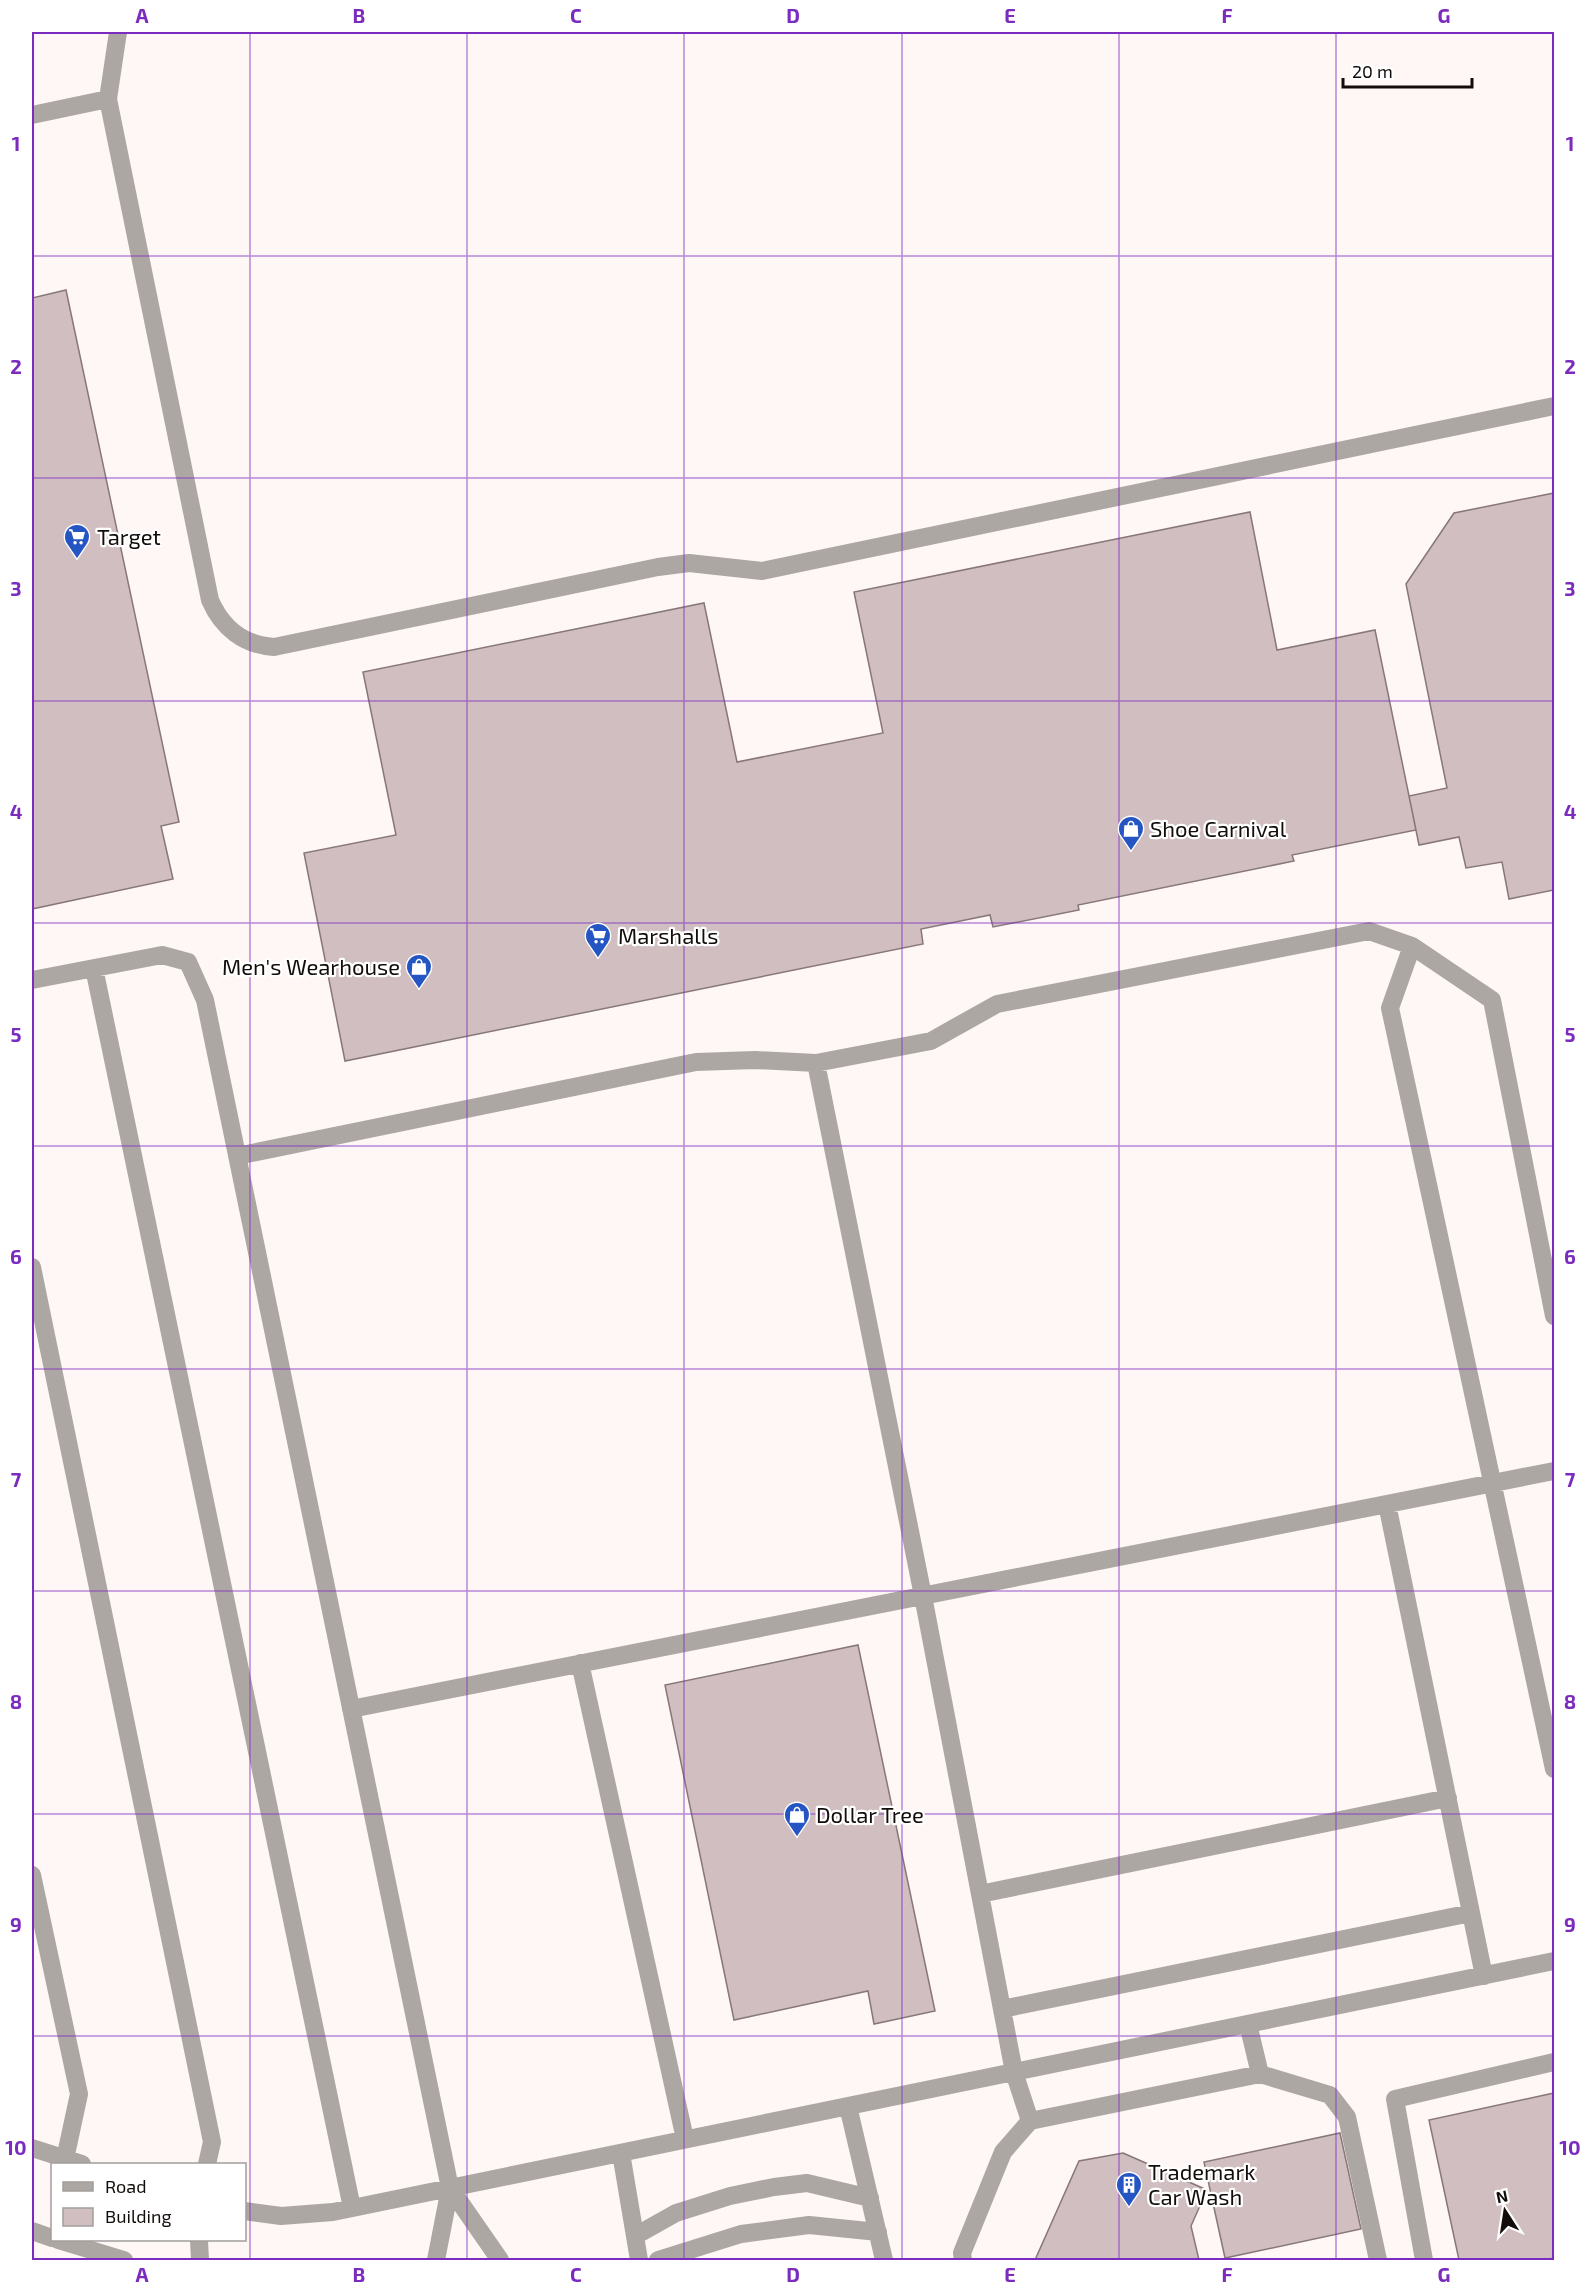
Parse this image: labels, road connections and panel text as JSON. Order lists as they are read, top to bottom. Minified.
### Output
{"places":{"supermarket":["Target","Marshalls"],"shop":["Shoe Carnival","Men's Wearhouse","Dollar Tree"],"building":["Trademark Car Wash"]},"legend":["Road","Building"],"scale_bar":"20 m","north":"top","grid":{"columns":["A","B","C","D","E","F","G"],"rows":["1","2","3","4","5","6","7","8","9","10"]}}
